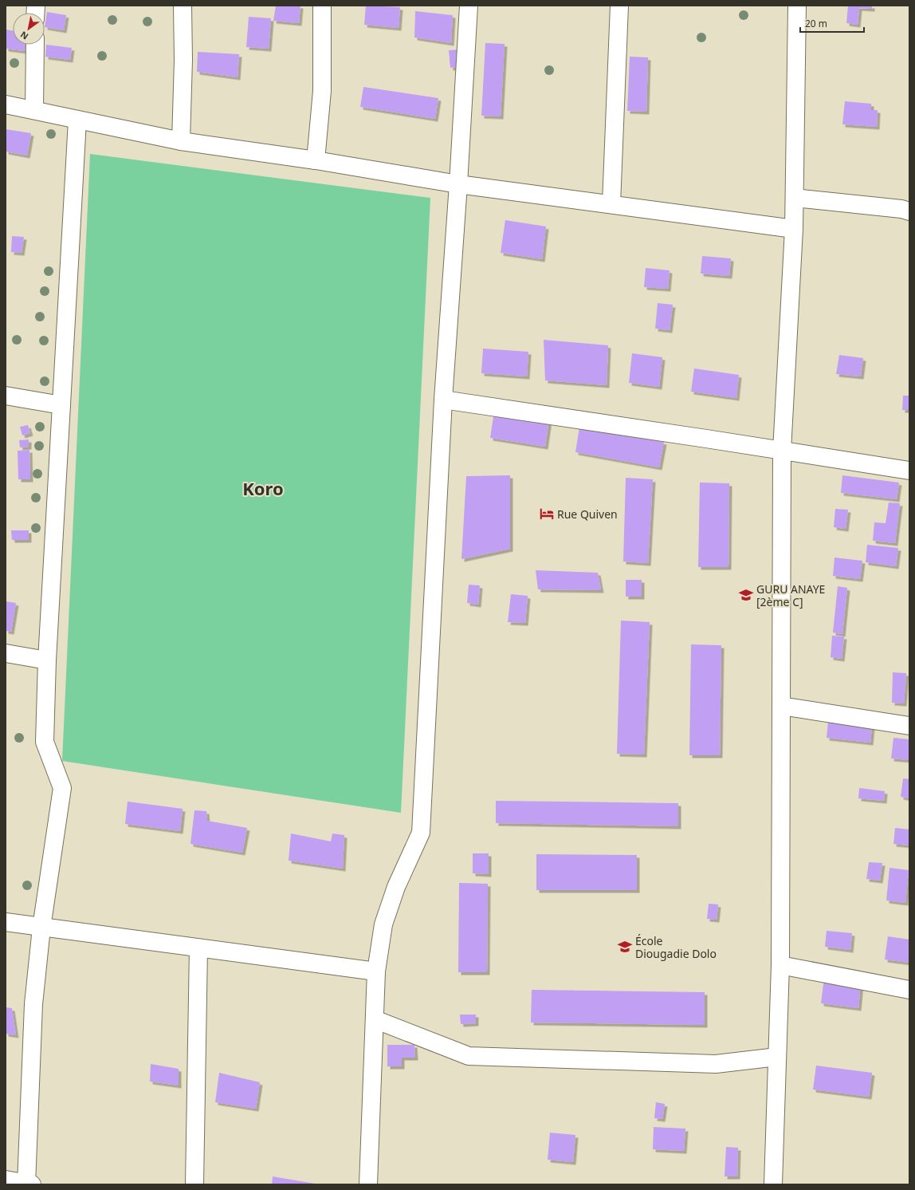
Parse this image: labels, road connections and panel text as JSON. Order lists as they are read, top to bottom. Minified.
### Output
{"districts":["Koro"],"places":{"hotel":["Rue Quiven"],"school or university":["GURU ANAYE [2ème C]","École Diougadie Dolo"]},"scale_bar":"20 m","north":"bottom left"}
